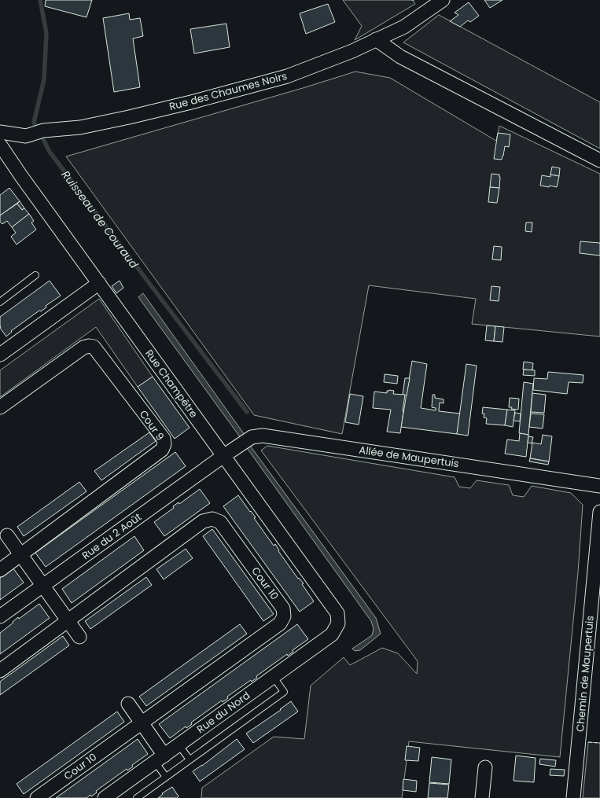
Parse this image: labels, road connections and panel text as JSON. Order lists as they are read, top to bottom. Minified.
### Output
{"streets":{"street":["Rue des Chaumes Noirs","Rue Champêtre","Cour 9","Allée de Maupertuis","Rue du 2 Août","Cour 10","Chemin de Maupertuis","Rue du Nord"]},"crossings":[["Rue Champêtre","Allée de Maupertuis"],["Rue Champêtre","Rue du 2 Août"],["Rue Champêtre","Rue du Nord"],["Allée de Maupertuis","Rue du 2 Août"]],"water":["Ruisseau de Couraud"]}
